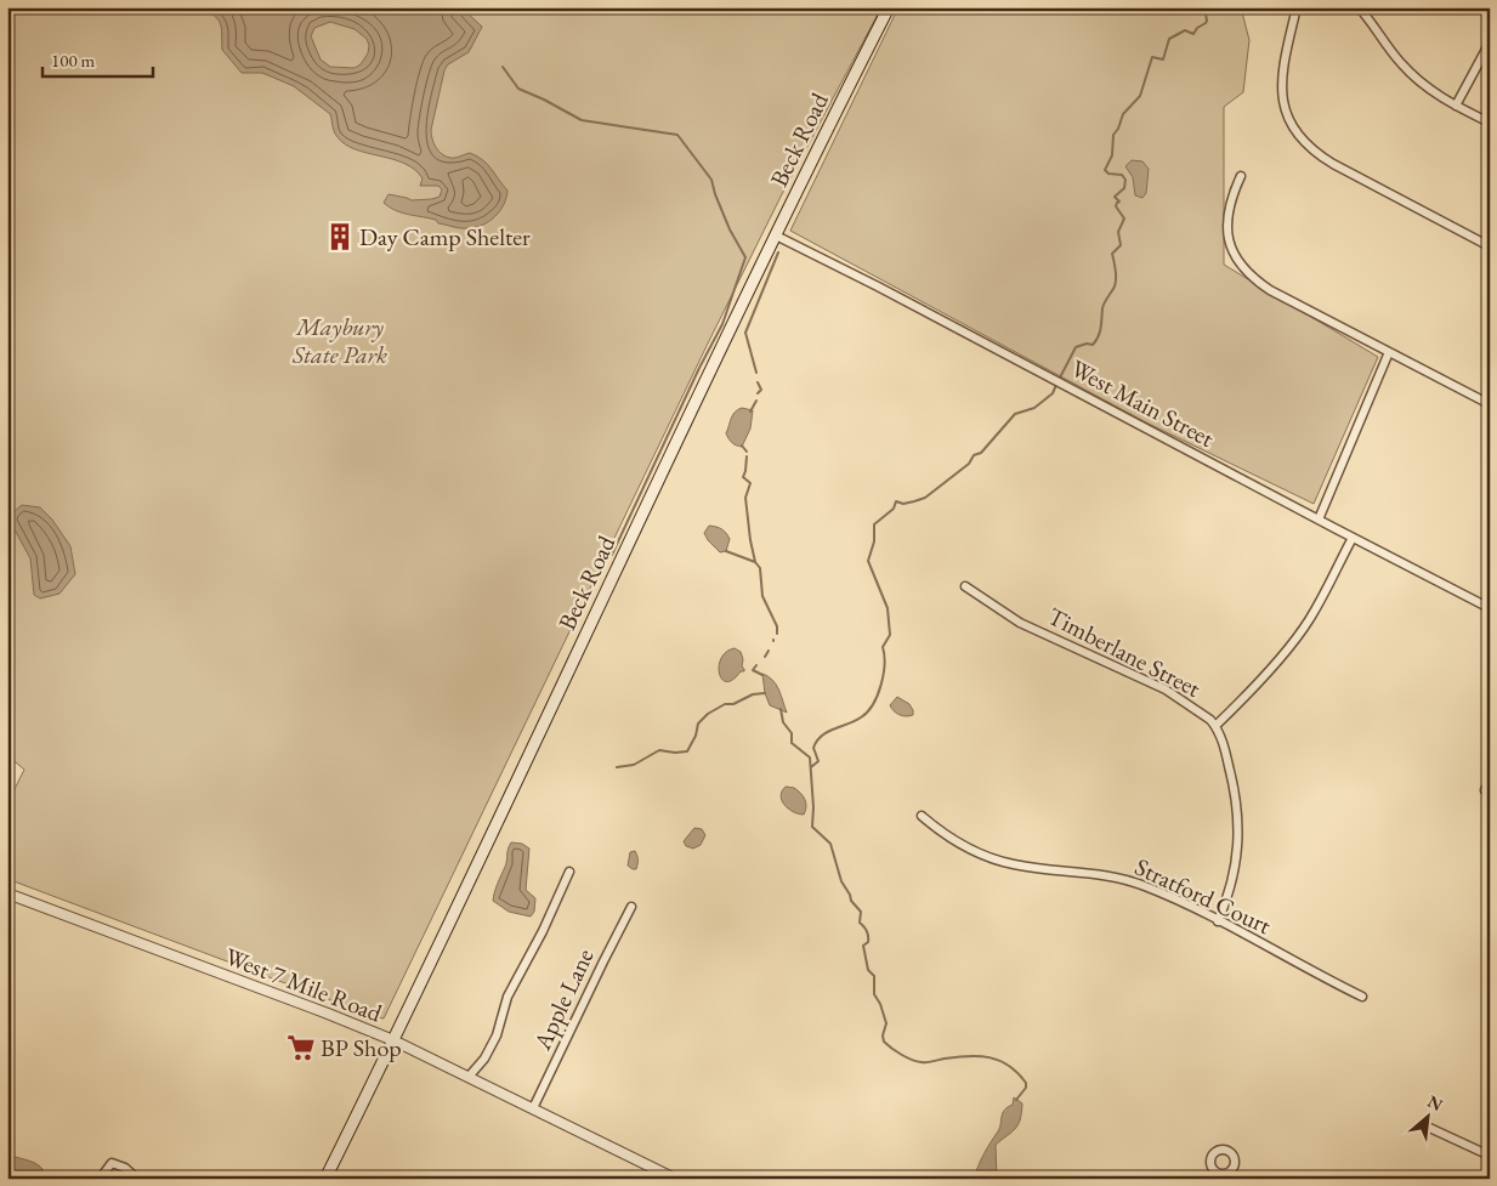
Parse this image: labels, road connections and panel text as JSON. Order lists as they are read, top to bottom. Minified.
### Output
{"streets":{"main road":["Beck Road"],"street":["West Main Street","Timberlane Street","Stratford Court","West 7 Mile Road","Apple Lane"]},"crossings":[["Beck Road","West Main Street"],["Beck Road","West 7 Mile Road"],["Timberlane Street","Stratford Court"],["West 7 Mile Road","Apple Lane"]],"parks":["Maybury State Park"],"places":{"building":["Day Camp Shelter"],"supermarket":["BP Shop"]},"scale_bar":"100 m","north":"top right"}
